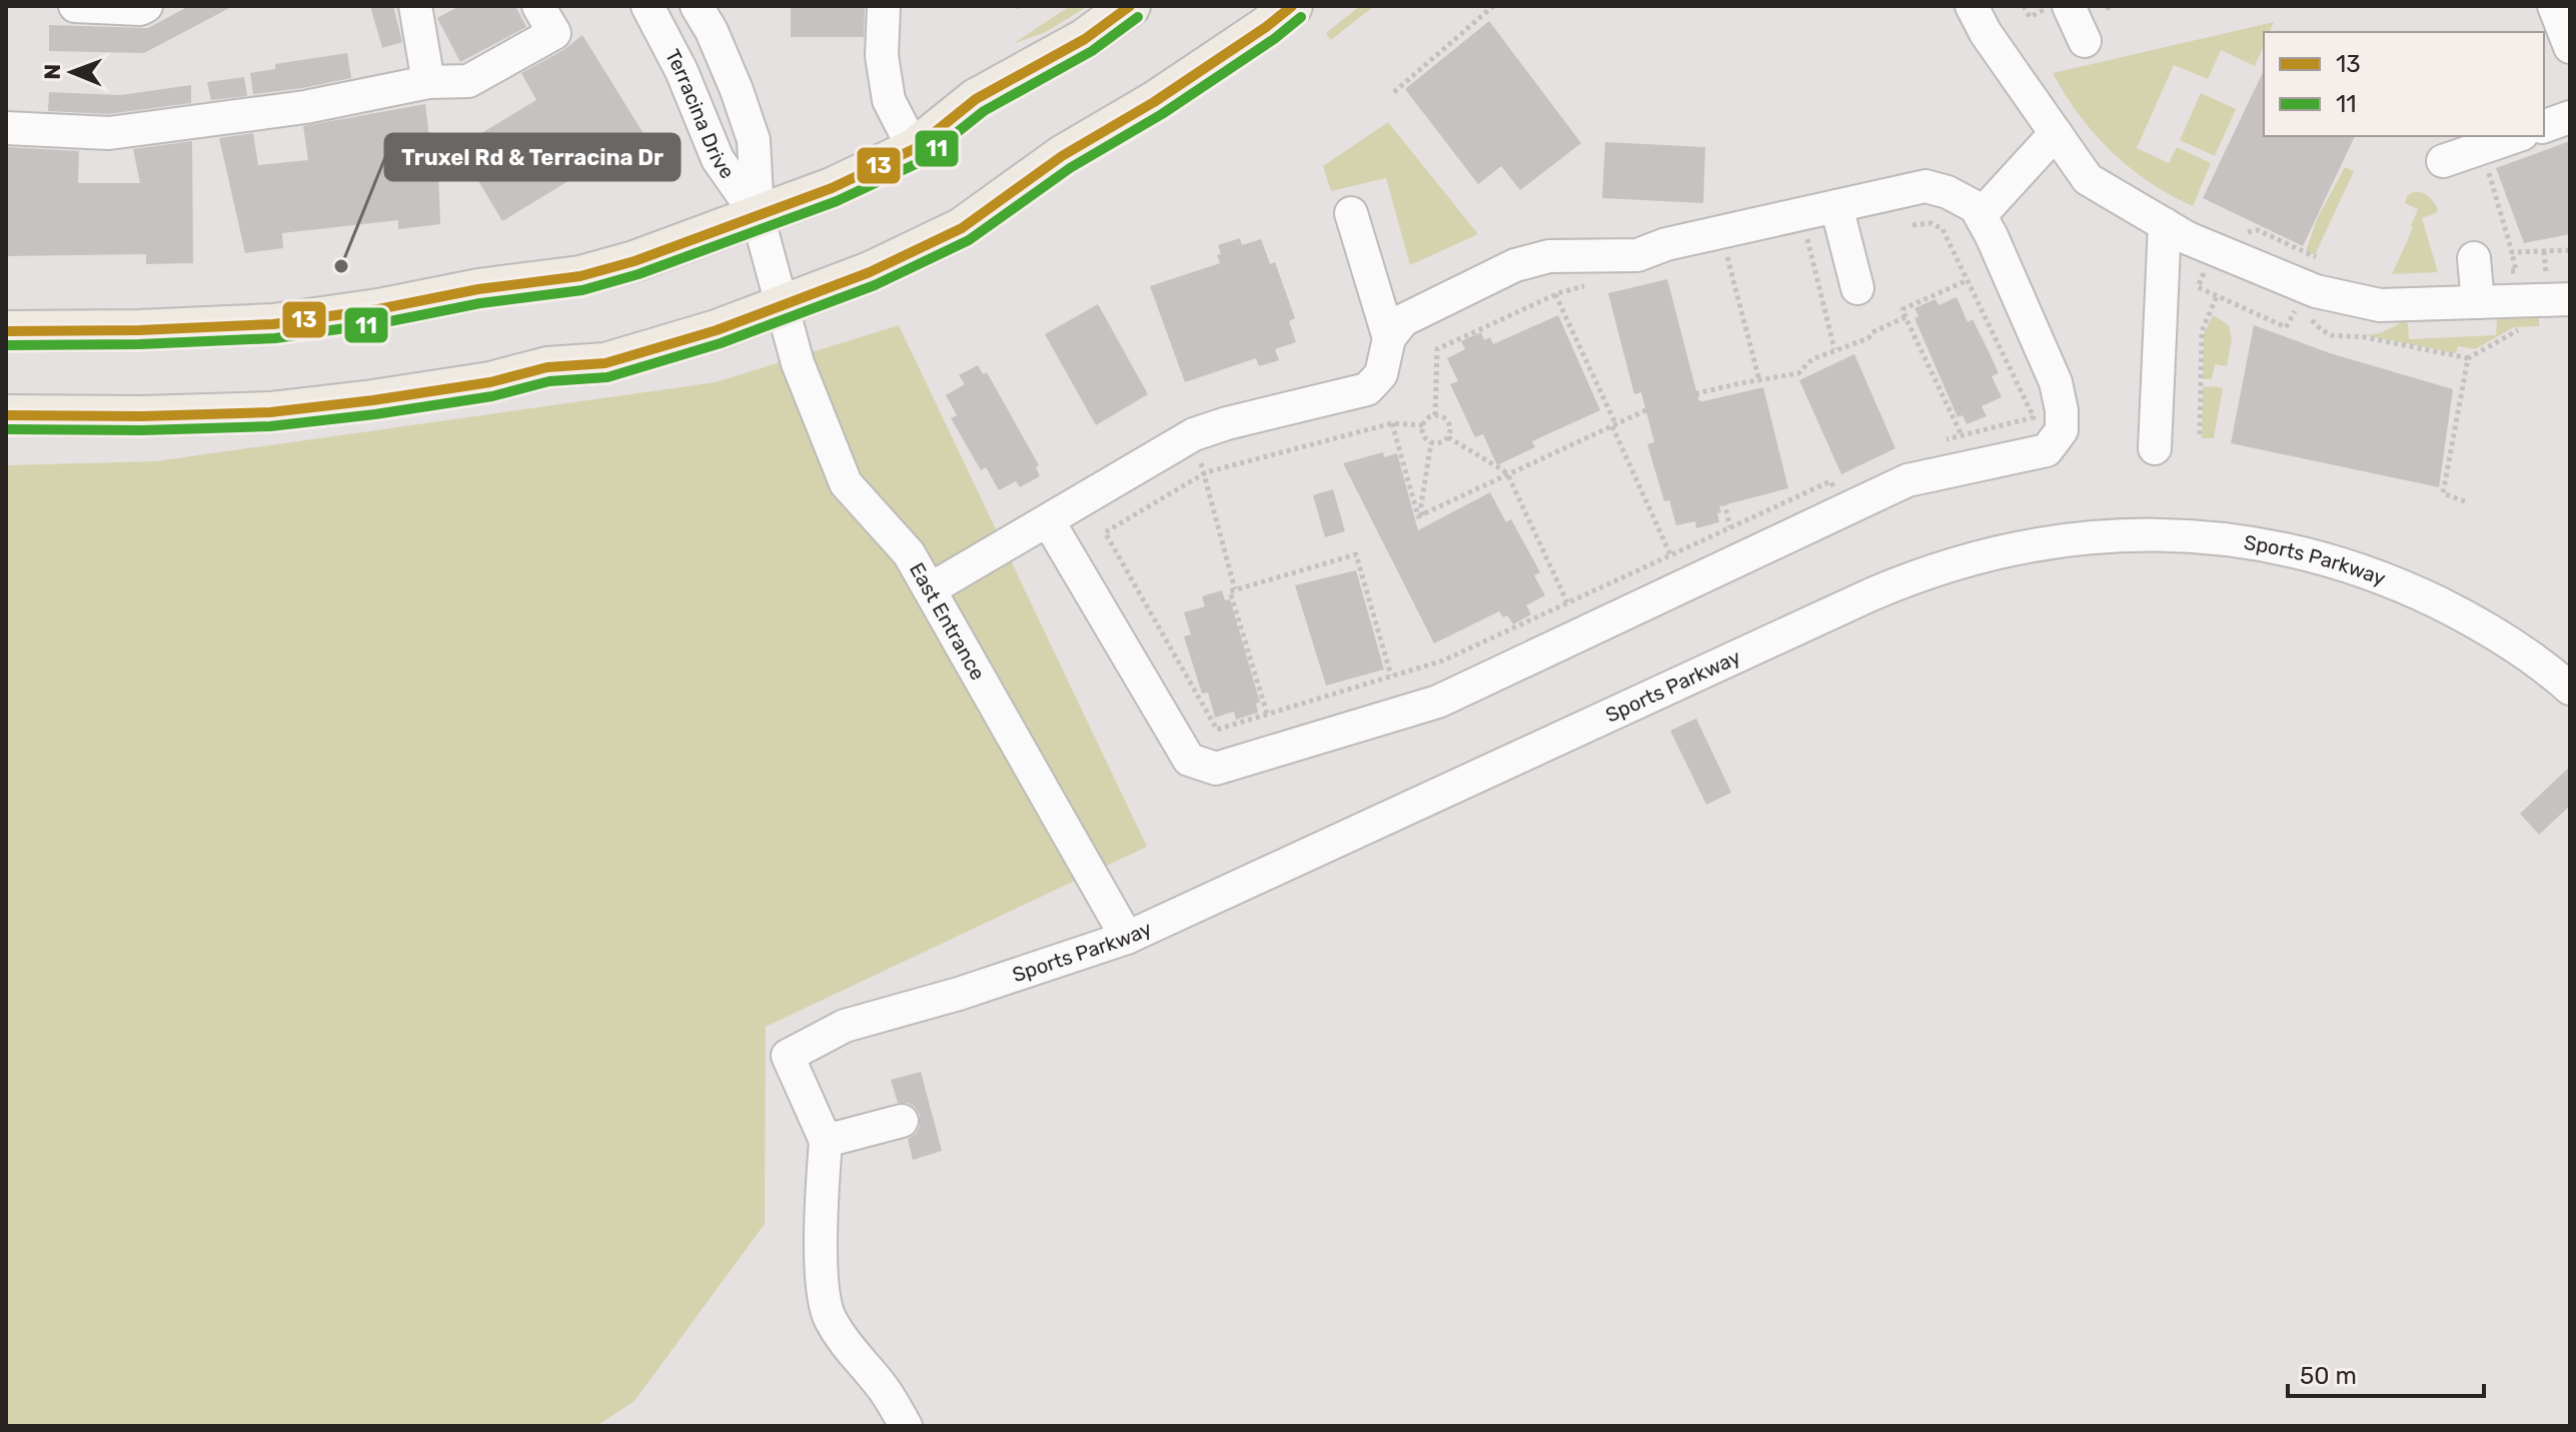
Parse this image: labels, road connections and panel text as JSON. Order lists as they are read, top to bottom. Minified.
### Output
{"streets":{"street":["Terracina Drive","Sports Parkway","East Entrance"]},"crossings":[["Terracina Drive","East Entrance"],["Sports Parkway","East Entrance"]],"places":["Truxel Rd & Terracina Dr"],"lines":["transit line 13","transit line 11"],"legend":["13","11"],"scale_bar":"50 m","north":"left"}
